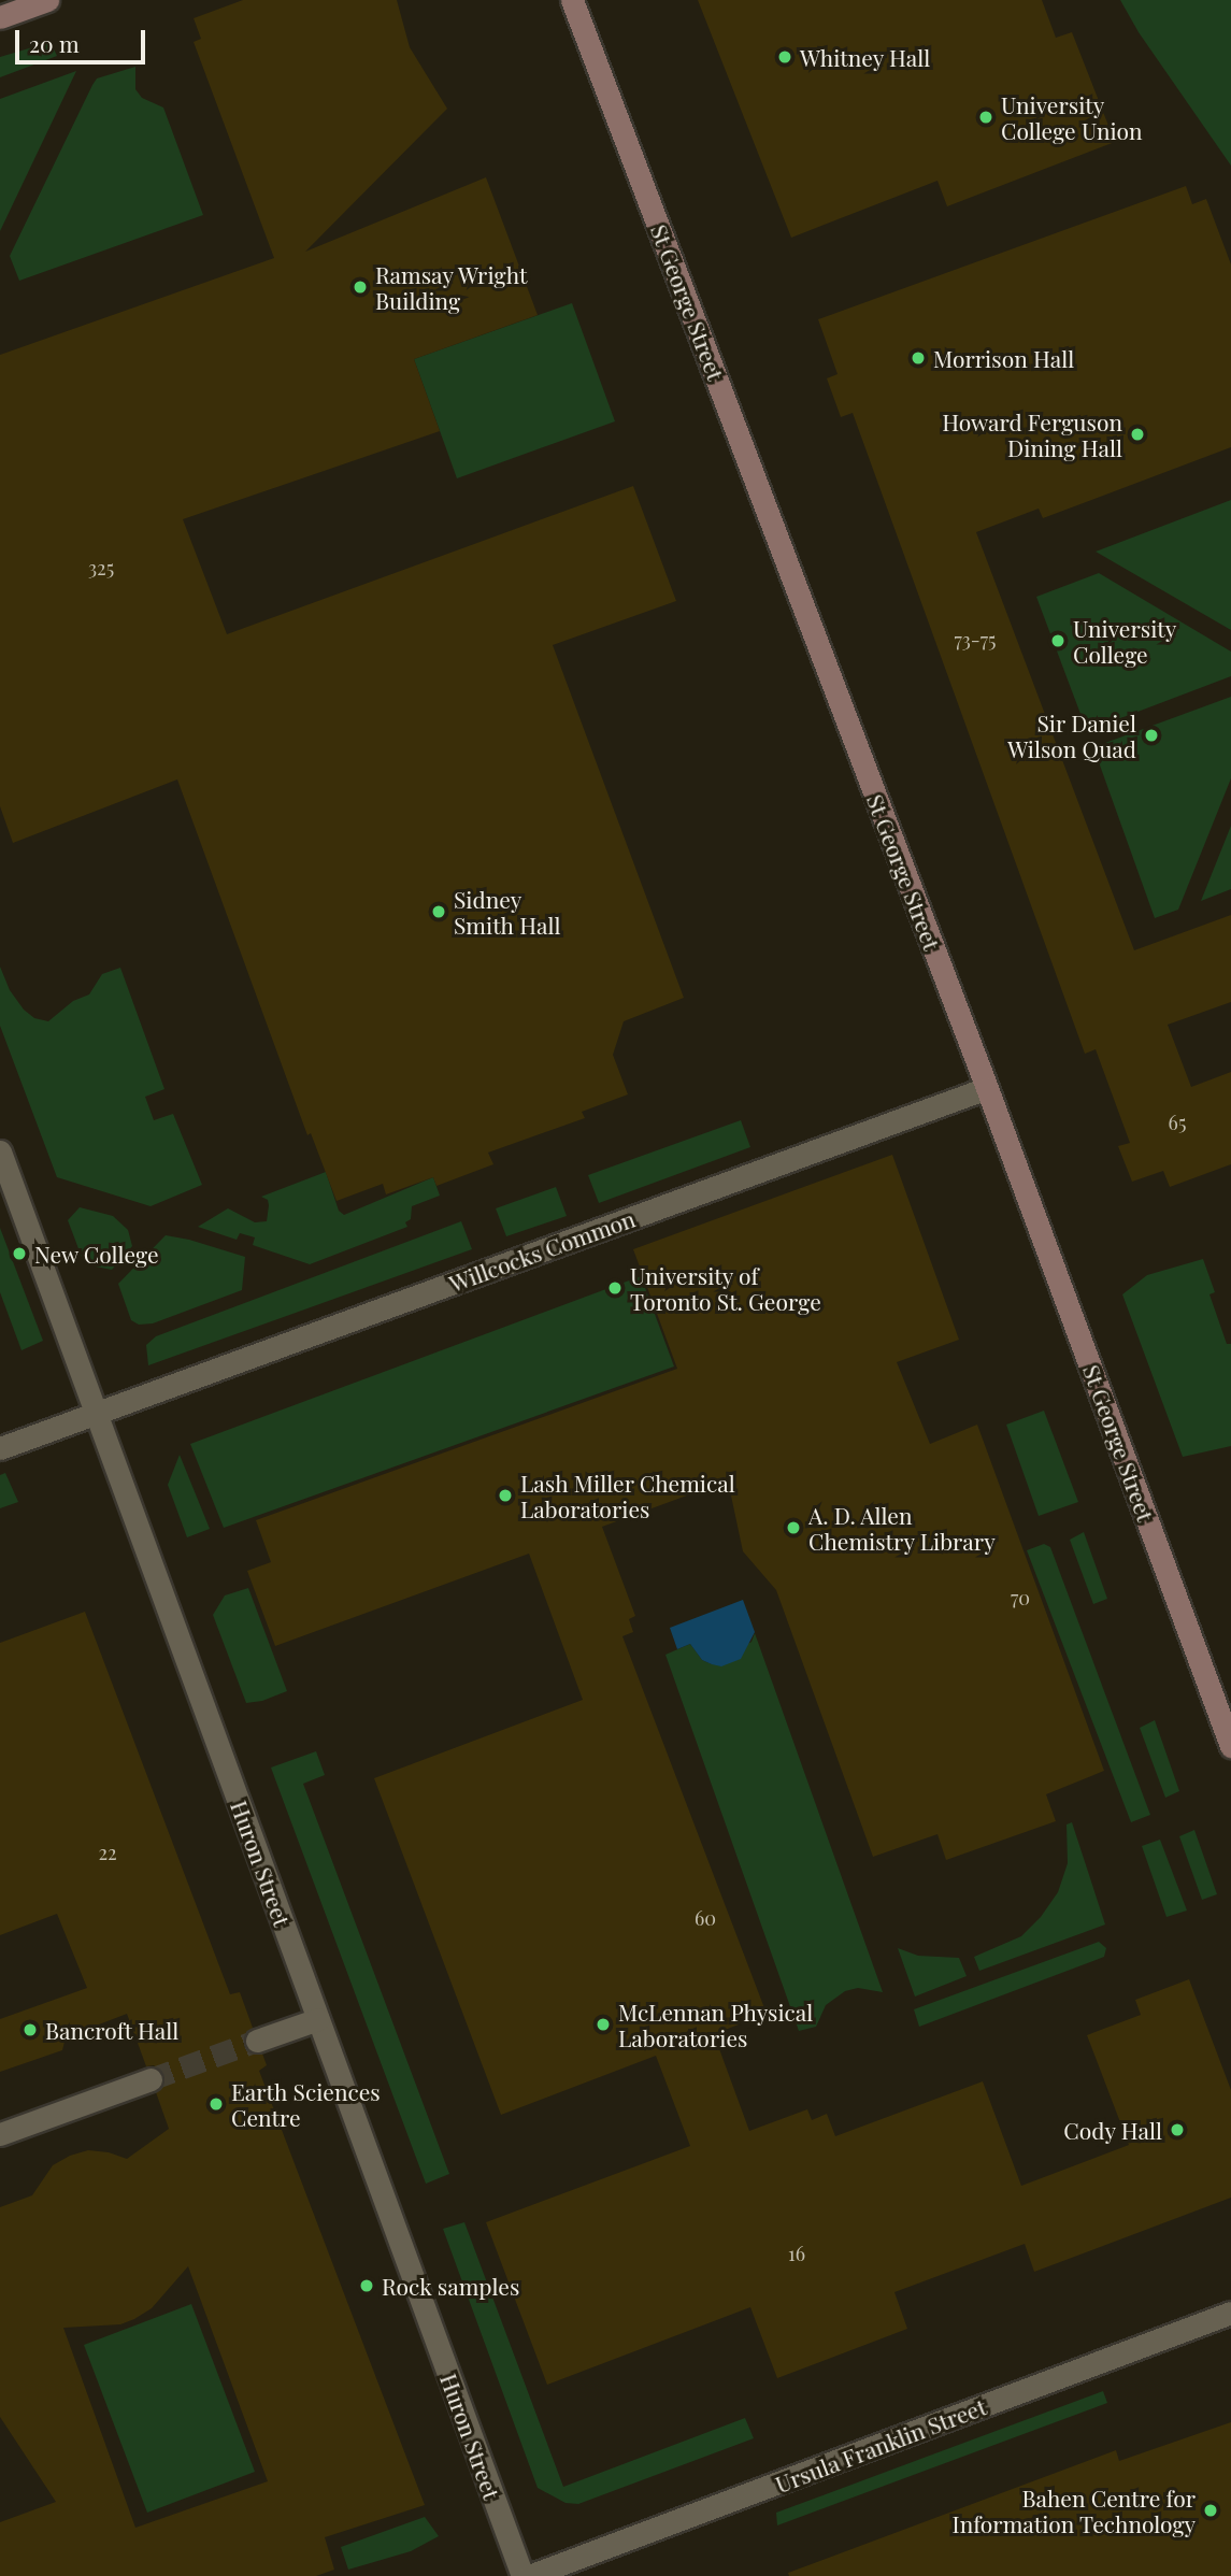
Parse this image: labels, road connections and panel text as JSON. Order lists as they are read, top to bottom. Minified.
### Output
{"streets":{"street":["St George Street","Willcocks Common","Huron Street","Ursula Franklin Street"]},"crossings":[["St George Street","Willcocks Common"],["Willcocks Common","Huron Street"]],"places":["Whitney Hall","University College Union","Ramsay Wright Building","Morrison Hall","Howard Ferguson Dining Hall","University College","Sir Daniel Wilson Quad","Sidney Smith Hall","New College","University of Toronto St. George","Lash Miller Chemical Laboratories","A. D. Allen Chemistry Library","McLennan Physical Laboratories","Bancroft Hall","Earth Sciences Centre","Cody Hall","Rock samples","Bahen Centre for Information Technology"],"house_numbers":["325","73-75","65","70","22","60","16"],"scale_bar":"20 m"}
